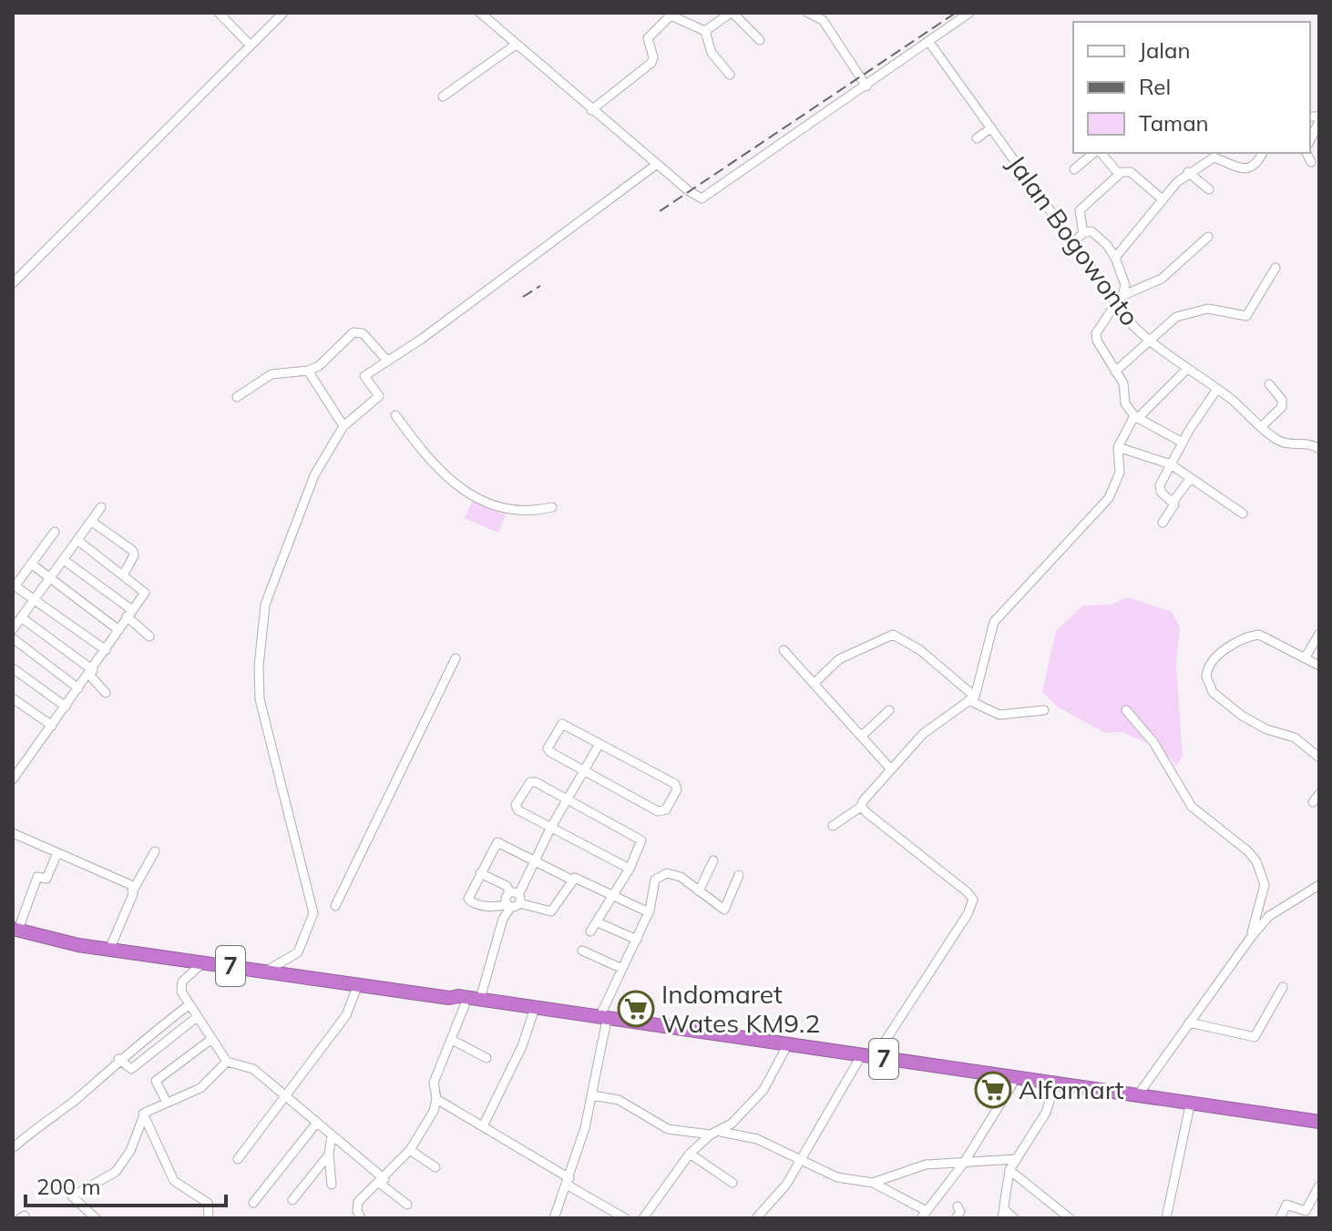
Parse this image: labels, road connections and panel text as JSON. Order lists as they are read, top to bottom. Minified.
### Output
{"streets":{"highway":["7"],"street":["Jalan Bogowonto"]},"places":{"supermarket":["Indomaret Wates KM9.2","Alfamart"]},"legend":["Jalan","Rel","Taman"],"scale_bar":"200 m"}
